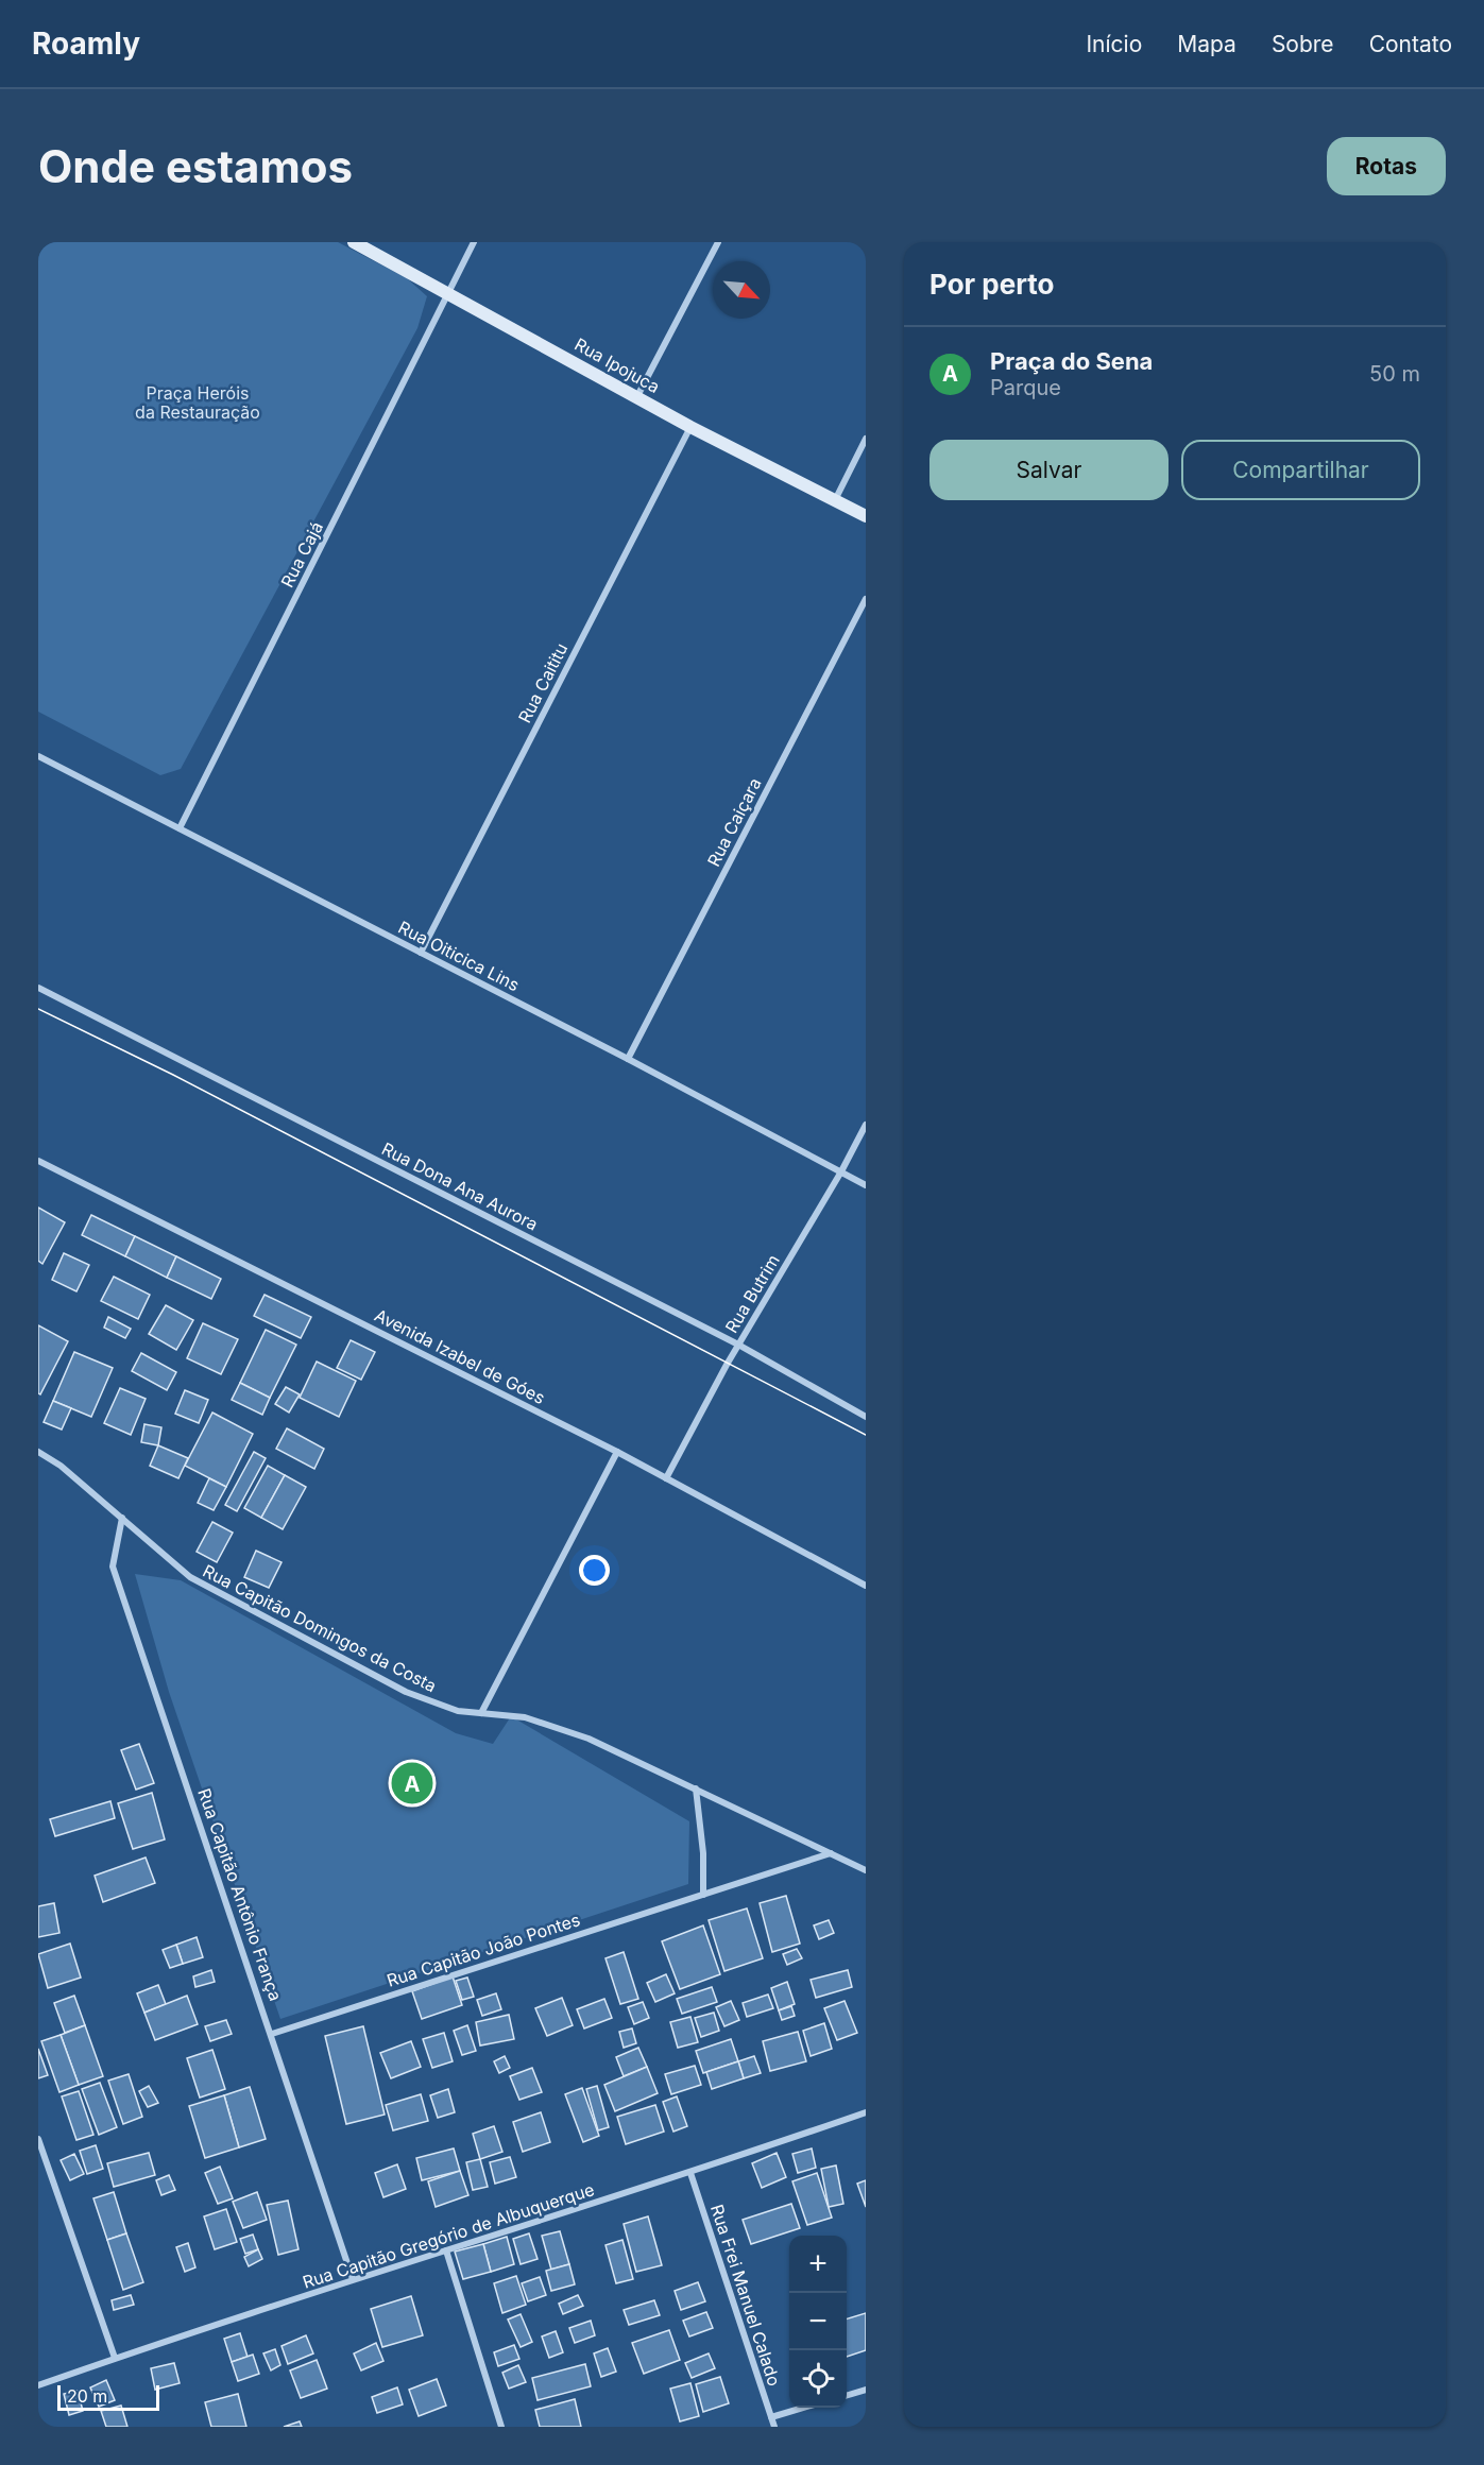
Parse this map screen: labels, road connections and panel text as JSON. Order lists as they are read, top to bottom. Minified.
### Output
{"streets":{"main road":["Rua Ipojuca"],"street":["Rua Cajá","Rua Caititu","Rua Caiçara","Rua Oiticica Lins","Rua Dona Ana Aurora","Rua Butrim","Avenida Izabel de Góes","Rua Capitão Domingos da Costa","Rua Capitão Antônio França","Rua Capitão João Pontes","Rua Capitão Gregório de Albuquerque","Rua Frei Manuel Calado"]},"crossings":[["Rua Ipojuca","Rua Cajá"],["Rua Ipojuca","Rua Caititu"],["Rua Cajá","Rua Oiticica Lins"],["Rua Caititu","Rua Oiticica Lins"],["Rua Caiçara","Rua Oiticica Lins"],["Rua Oiticica Lins","Rua Butrim"],["Rua Dona Ana Aurora","Rua Butrim"],["Rua Butrim","Avenida Izabel de Góes"],["Rua Capitão Domingos da Costa","Rua Capitão Antônio França"],["Rua Capitão Domingos da Costa","Rua Capitão João Pontes"],["Rua Capitão Antônio França","Rua Capitão João Pontes"],["Rua Capitão Antônio França","Rua Capitão Gregório de Albuquerque"],["Rua Capitão Gregório de Albuquerque","Rua Frei Manuel Calado"]],"parks":["Praça Heróis da Restauração"],"scale_bar":"20 m","north":"bottom right","page":{"header":"Roamly","nav":["Início","Mapa","Sobre","Contato"],"buttons":["Rotas",["Salvar","Compartilhar"]],"title":"Onde estamos","heading":"Por perto","list":[{"mark":"A","name":"Praça do Sena","note":"Parque","value":"50 m"}],"pins":"A","map_buttons":["+","−"],"scale":"20 m"}}
